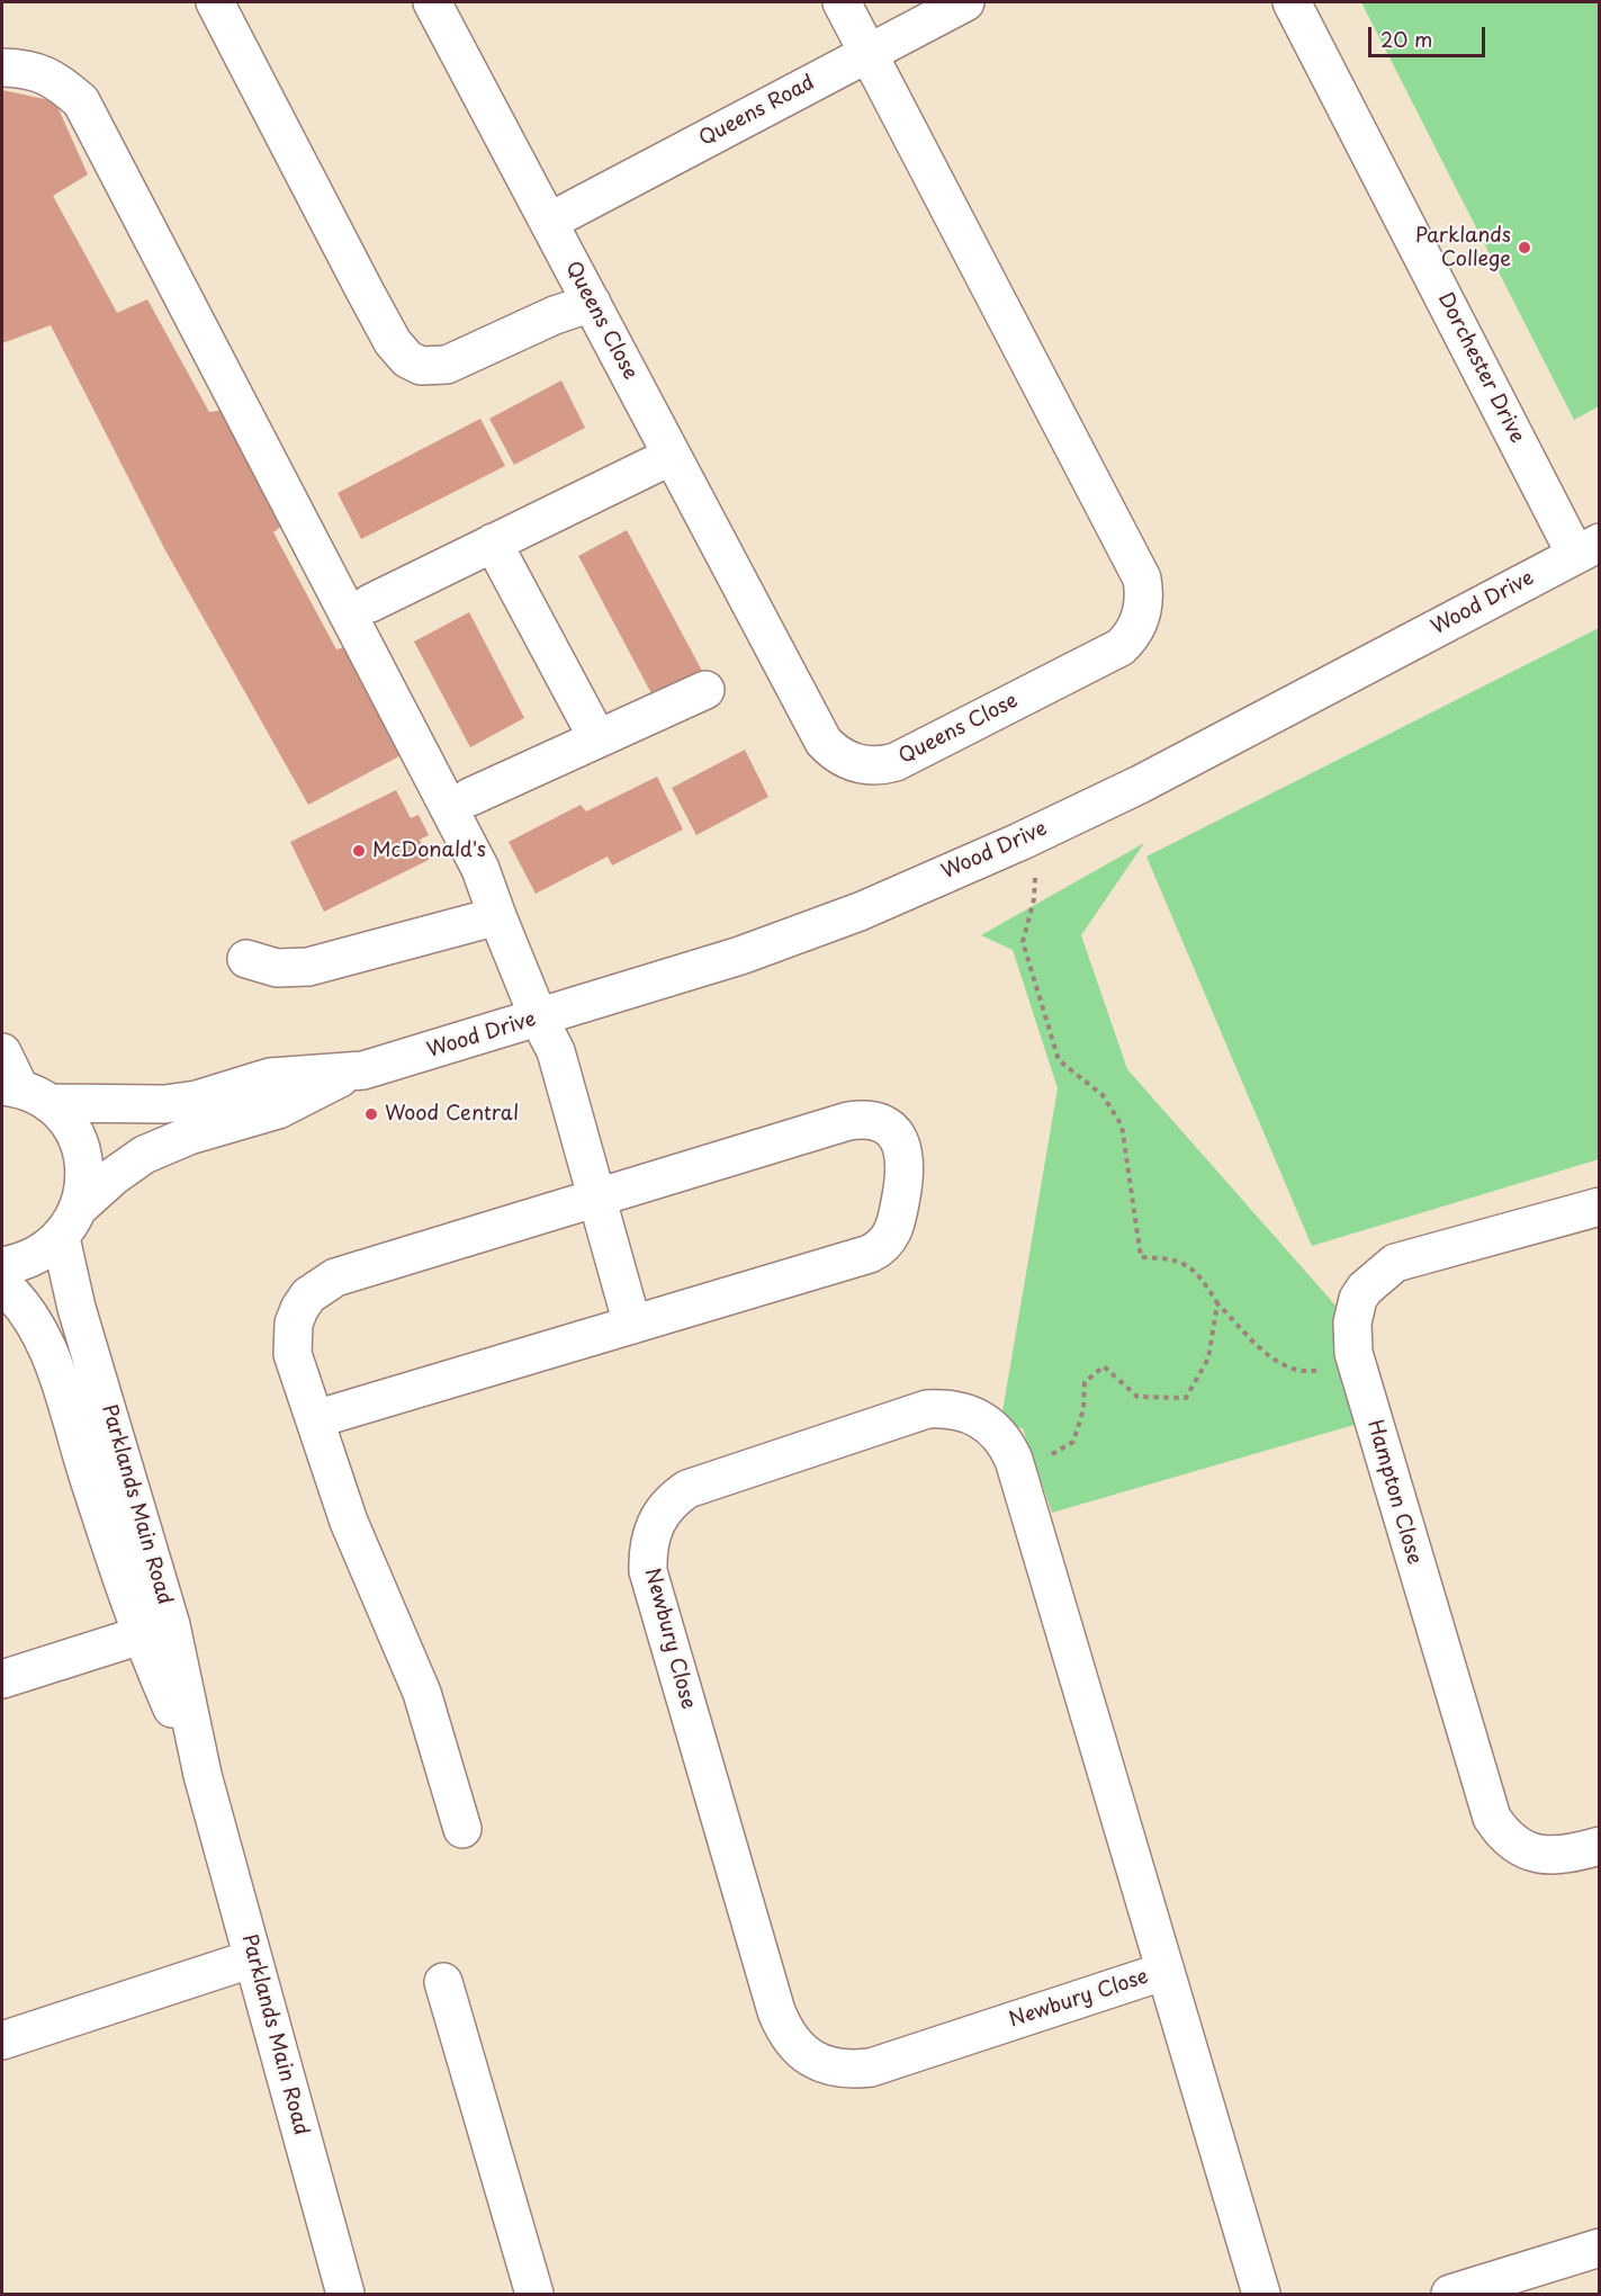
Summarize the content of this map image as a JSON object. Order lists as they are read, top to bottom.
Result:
{
  "streets": {
    "street": [
      "Queens Road",
      "Queens Close",
      "Dorchester Drive",
      "Wood Drive",
      "Hampton Close",
      "Parklands Main Road",
      "Newbury Close"
    ]
  },
  "crossings": [
    ["Queens Road", "Queens Close"],
    ["Dorchester Drive", "Wood Drive"]
  ],
  "places": ["Parklands College", "McDonald's", "Wood Central"],
  "scale_bar": "20 m"
}
